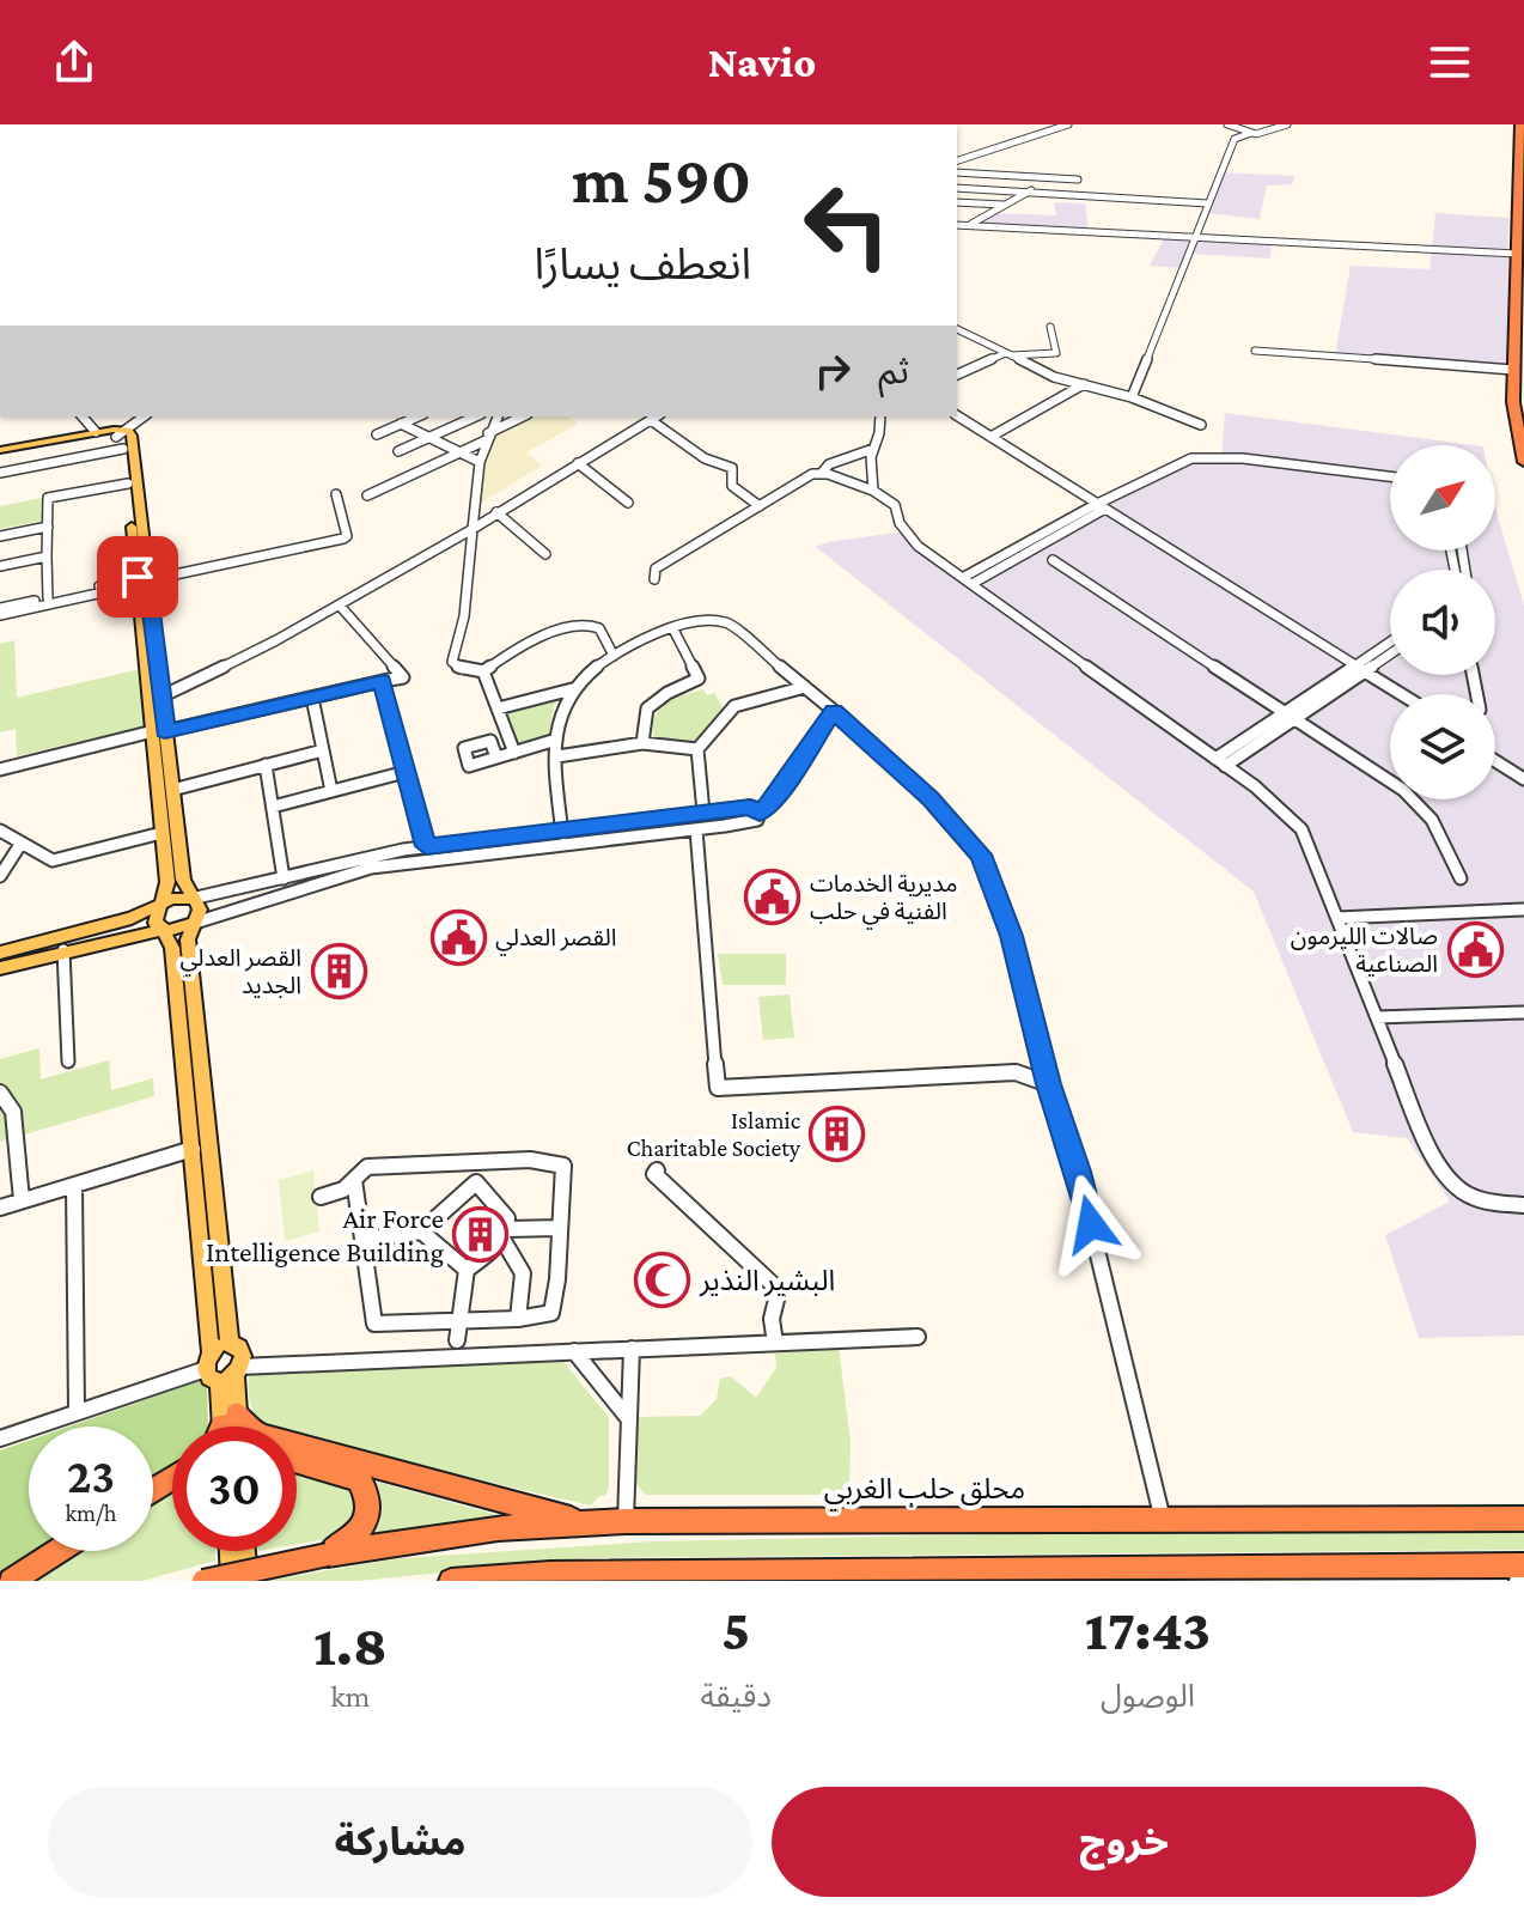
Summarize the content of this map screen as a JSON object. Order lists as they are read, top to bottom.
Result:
{
  "streets": {
    "highway": ["محلق حلب الغربي"]
  },
  "places": {
    "public building": ["مديرية الخدمات الفنية في حلب", "القصر العدلي", "صالات الليرمون الصناعية"],
    "building": ["القصر العدلي الجديد", "Islamic Charitable Society", "Air Force Intelligence Building"],
    "mosque": ["البشير النذير"]
  },
  "north": "top right",
  "page": {
    "header": "Navio",
    "turn": ["590 m", "انعطف يسارًا"],
    "then": "ثم",
    "speed": "23 km/h",
    "limit": "30",
    "eta": [
      "17:43",
      "الوصول",
      "5",
      "دقيقة",
      "1.8",
      "km"
    ],
    "buttons": ["خروج", "مشاركة"]
  }
}
